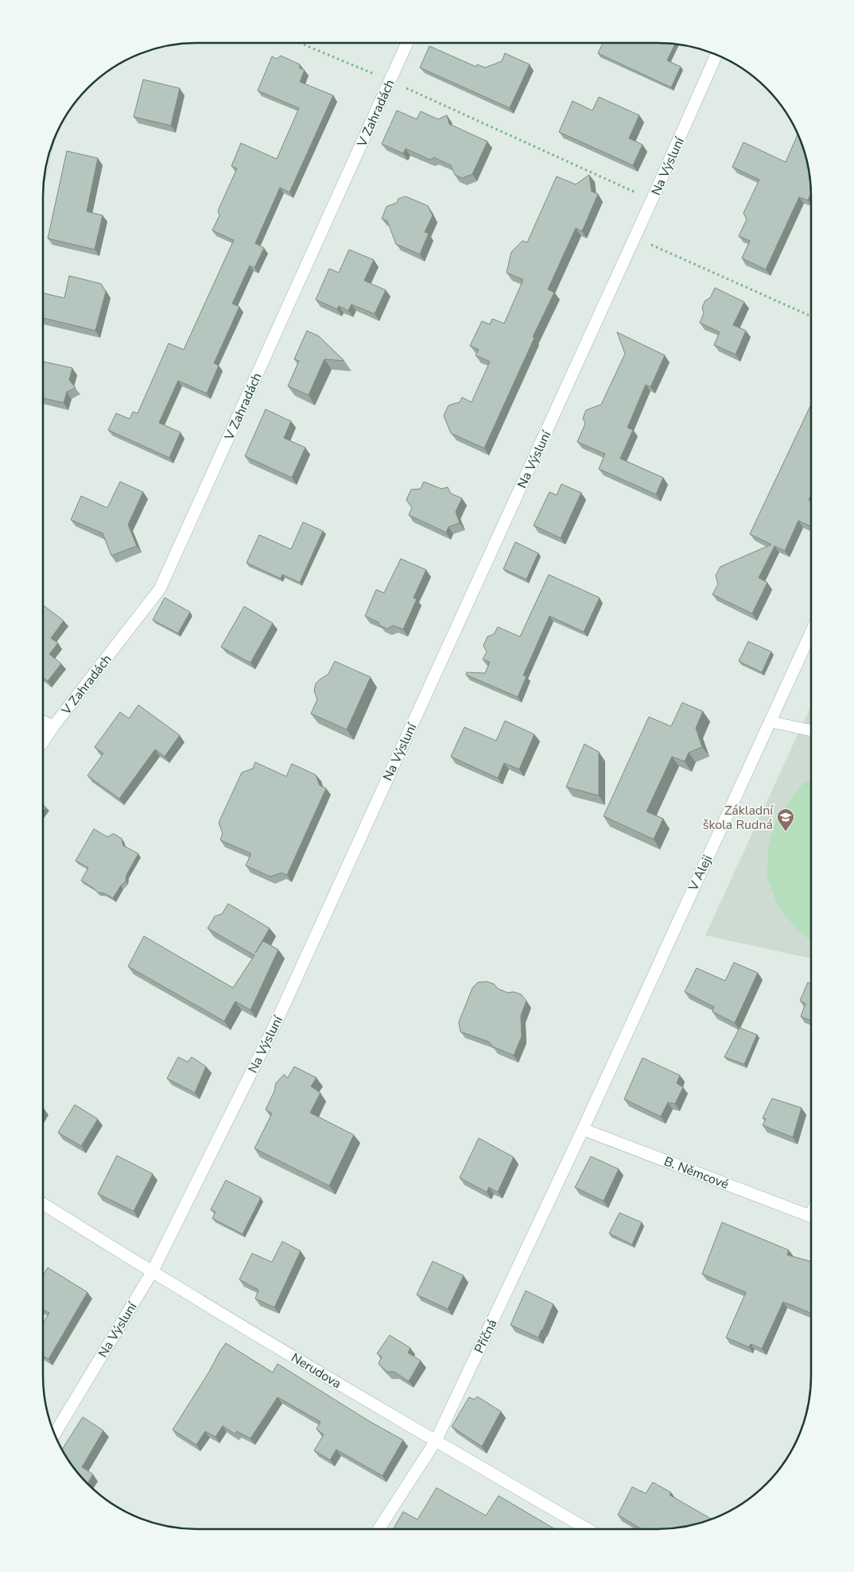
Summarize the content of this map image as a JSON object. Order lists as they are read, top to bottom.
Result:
{
  "streets": {
    "street": [
      "V Zahradách",
      "Na Výsluní",
      "V Aleji",
      "B. Němcové",
      "Příčná",
      "Nerudova"
    ]
  },
  "crossings": [
    ["Na Výsluní", "Nerudova"],
    ["V Aleji", "B. Němcové"],
    ["V Aleji", "Příčná"],
    ["B. Němcové", "Příčná"],
    ["Příčná", "Nerudova"]
  ],
  "places": {
    "school or university": ["Základní škola Rudná"]
  }
}
